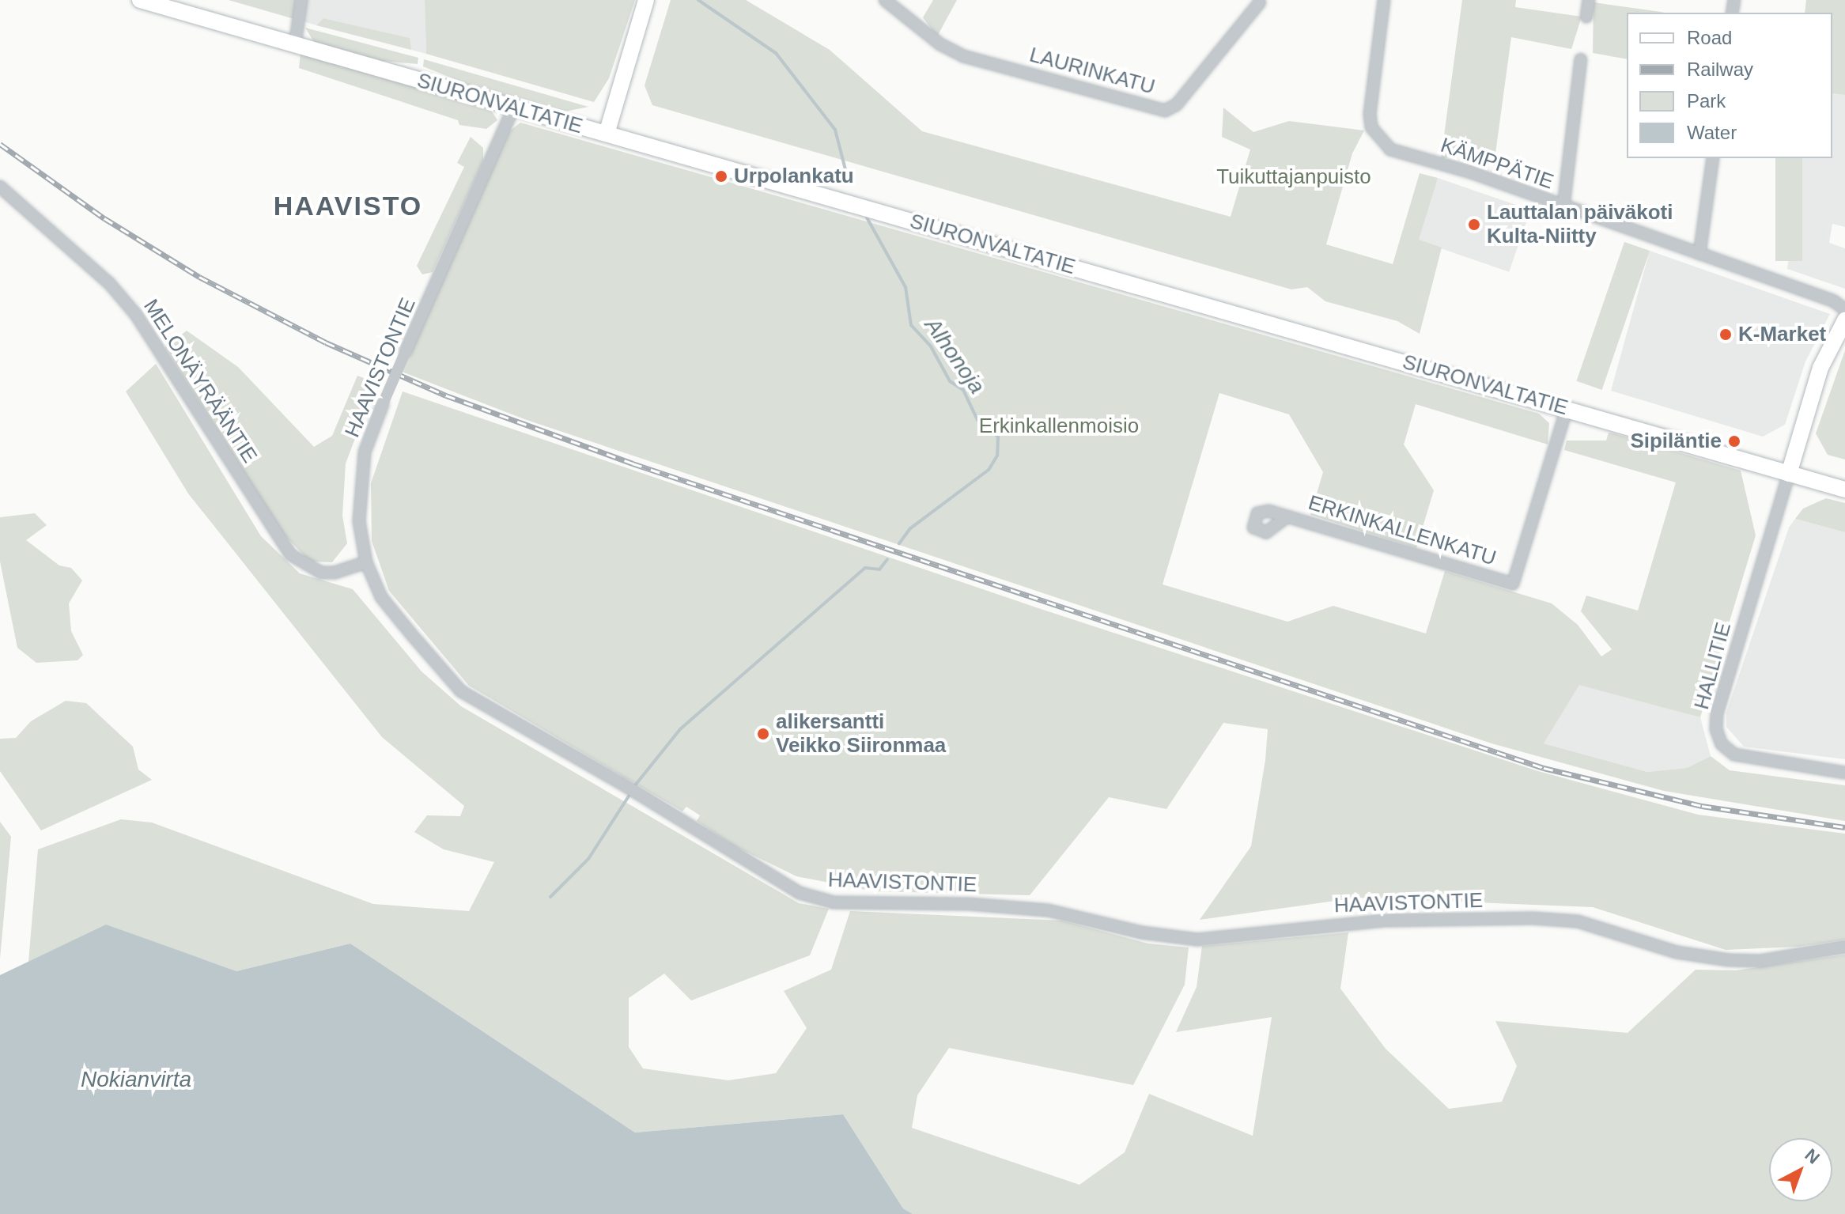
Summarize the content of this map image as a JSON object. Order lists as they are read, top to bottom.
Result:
{
  "streets": {
    "main road": ["SIURONVALTATIE"],
    "street": [
      "LAURINKATU",
      "KÄMPPÄTIE",
      "HAAVISTONTIE",
      "MELONÄYRÄÄNTIE",
      "ERKINKALLENKATU",
      "HALLITIE"
    ]
  },
  "crossings": [
    ["SIURONVALTATIE", "HAAVISTONTIE"],
    ["SIURONVALTATIE", "ERKINKALLENKATU"],
    ["SIURONVALTATIE", "HALLITIE"],
    ["HAAVISTONTIE", "MELONÄYRÄÄNTIE"]
  ],
  "districts": ["HAAVISTO"],
  "water": ["Alhonoja", "Nokianvirta"],
  "parks": ["Tuikuttajanpuisto", "Erkinkallenmoisio"],
  "places": [
    "Urpolankatu",
    "Lauttalan päiväkoti Kulta-Niitty",
    "K-Market",
    "Sipiläntie",
    "alikersantti Veikko Siironmaa"
  ],
  "legend": [
    "Road",
    "Railway",
    "Park",
    "Water"
  ],
  "north": "top right"
}
